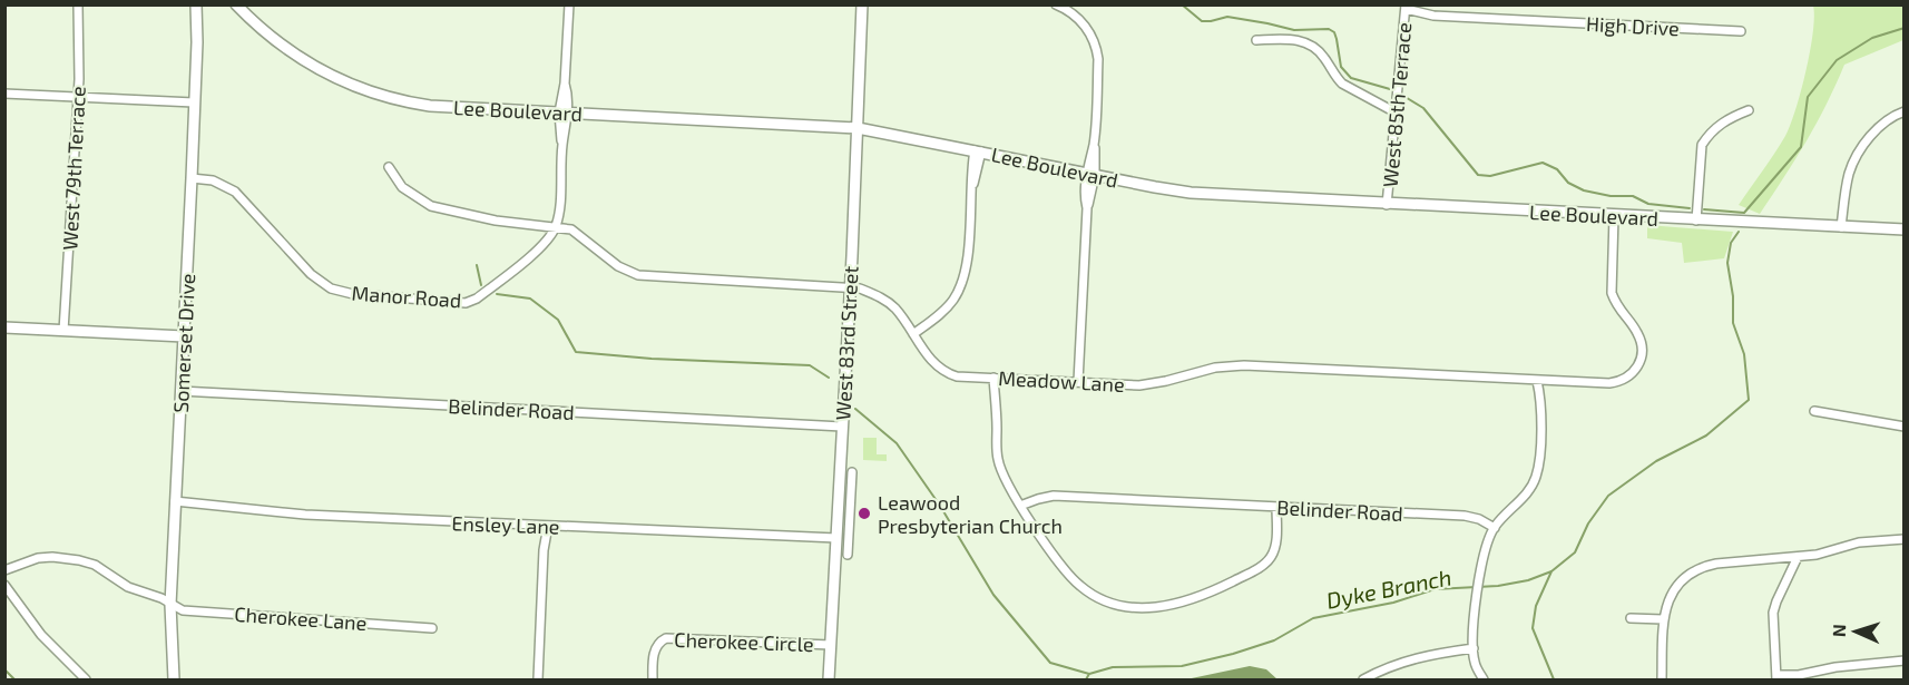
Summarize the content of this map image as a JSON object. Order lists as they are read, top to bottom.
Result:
{
  "streets": {
    "street": [
      "High Drive",
      "West 85th Terrace",
      "Lee Boulevard",
      "West 79th Terrace",
      "Manor Road",
      "Somerset Drive",
      "West 83rd Street",
      "Meadow Lane",
      "Belinder Road",
      "Ensley Lane",
      "Cherokee Lane",
      "Cherokee Circle"
    ]
  },
  "crossings": [
    ["High Drive", "West 85th Terrace"],
    ["West 85th Terrace", "Lee Boulevard"],
    ["Lee Boulevard", "West 83rd Street"],
    ["Lee Boulevard", "Meadow Lane"],
    ["Manor Road", "Somerset Drive"],
    ["Manor Road", "Meadow Lane"],
    ["Somerset Drive", "Belinder Road"],
    ["Somerset Drive", "Ensley Lane"],
    ["Somerset Drive", "Cherokee Lane"],
    ["West 83rd Street", "Meadow Lane"],
    ["West 83rd Street", "Belinder Road"],
    ["West 83rd Street", "Ensley Lane"],
    ["West 83rd Street", "Cherokee Circle"]
  ],
  "water": ["Dyke Branch"],
  "places": ["Leawood Presbyterian Church"],
  "north": "left"
}
